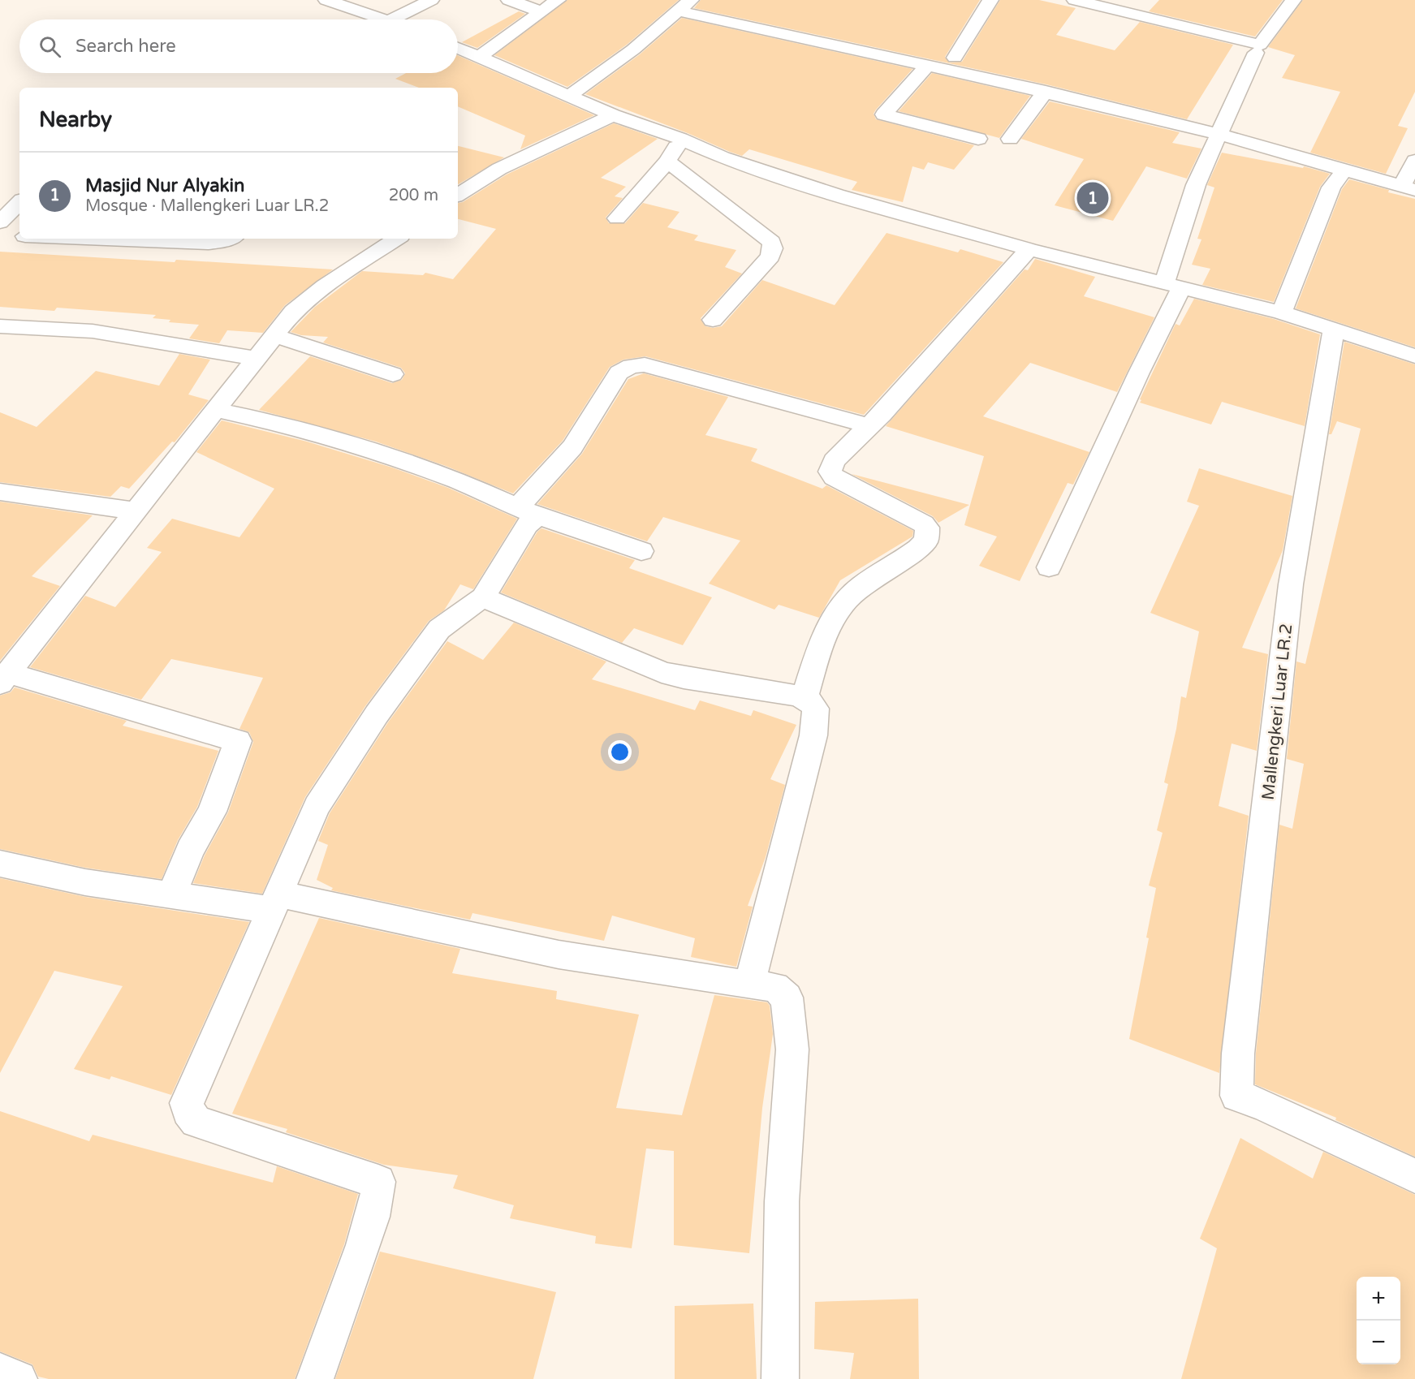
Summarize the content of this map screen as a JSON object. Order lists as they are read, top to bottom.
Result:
{
  "streets": {
    "street": ["Mallengkeri Luar LR.2"]
  },
  "page": {
    "search": "Search here",
    "heading": "Nearby",
    "list": [
      {
        "mark": "1",
        "name": "Masjid Nur Alyakin",
        "note": "Mosque · Mallengkeri Luar LR.2",
        "value": "200 m"
      }
    ],
    "pins": "1",
    "map_buttons": ["+", "−"]
  }
}
